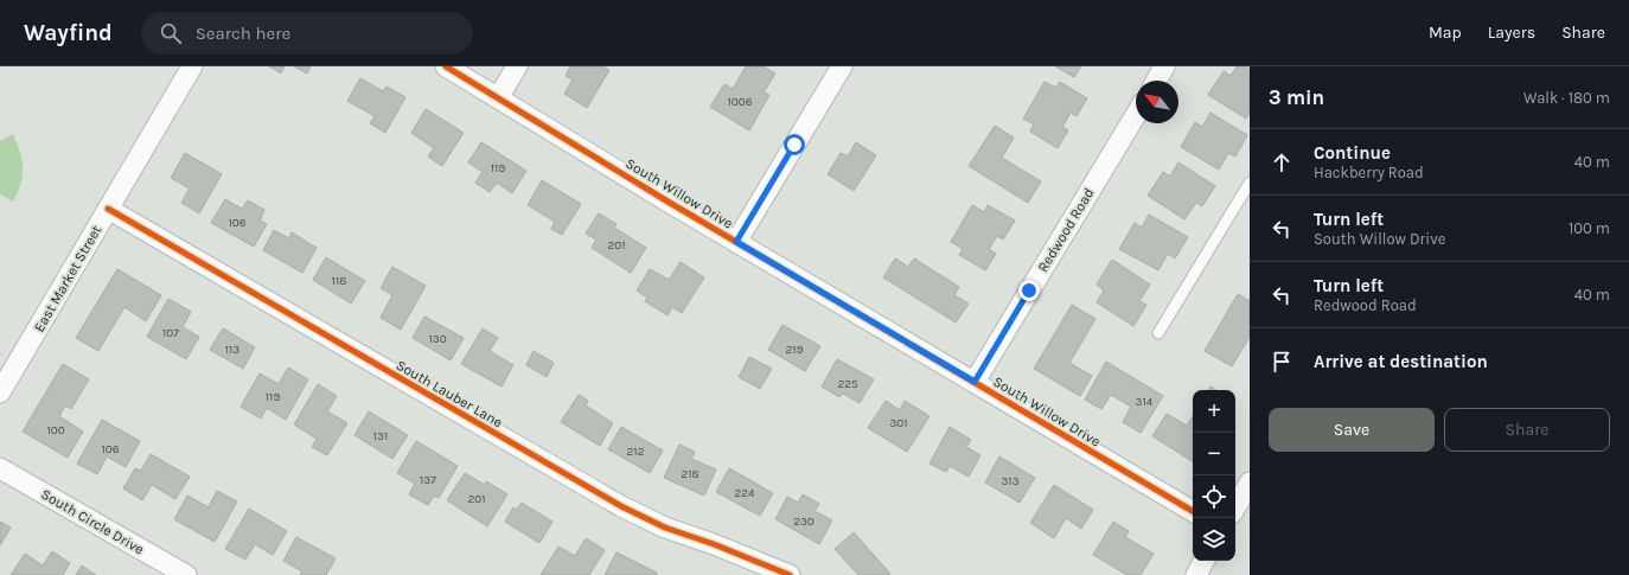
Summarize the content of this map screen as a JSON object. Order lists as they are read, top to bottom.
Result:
{
  "streets": {
    "street": [
      "South Willow Drive",
      "Redwood Road",
      "East Market Street",
      "South Lauber Lane",
      "South Circle Drive"
    ]
  },
  "crossings": [
    ["South Willow Drive", "Redwood Road"],
    ["East Market Street", "South Lauber Lane"]
  ],
  "house_numbers": [
    "1006",
    "119",
    "106",
    "201",
    "118",
    "107",
    "130",
    "113",
    "219",
    "225",
    "119",
    "314",
    "301",
    "100",
    "131",
    "106",
    "212",
    "218",
    "137",
    "313",
    "224",
    "201",
    "230"
  ],
  "north": "top left",
  "page": {
    "header": "Wayfind",
    "search": "Search here",
    "nav": ["Map", "Layers", "Share"],
    "heading": ["3 min", "Walk · 180 m"],
    "list": [
      ["Continue", "Hackberry Road", "40 m"],
      ["Turn left", "South Willow Drive", "100 m"],
      ["Turn left", "Redwood Road", "40 m"],
      "Arrive at destination"
    ],
    "map_buttons": ["+", "−"],
    "buttons": ["Save", "Share"]
  }
}
